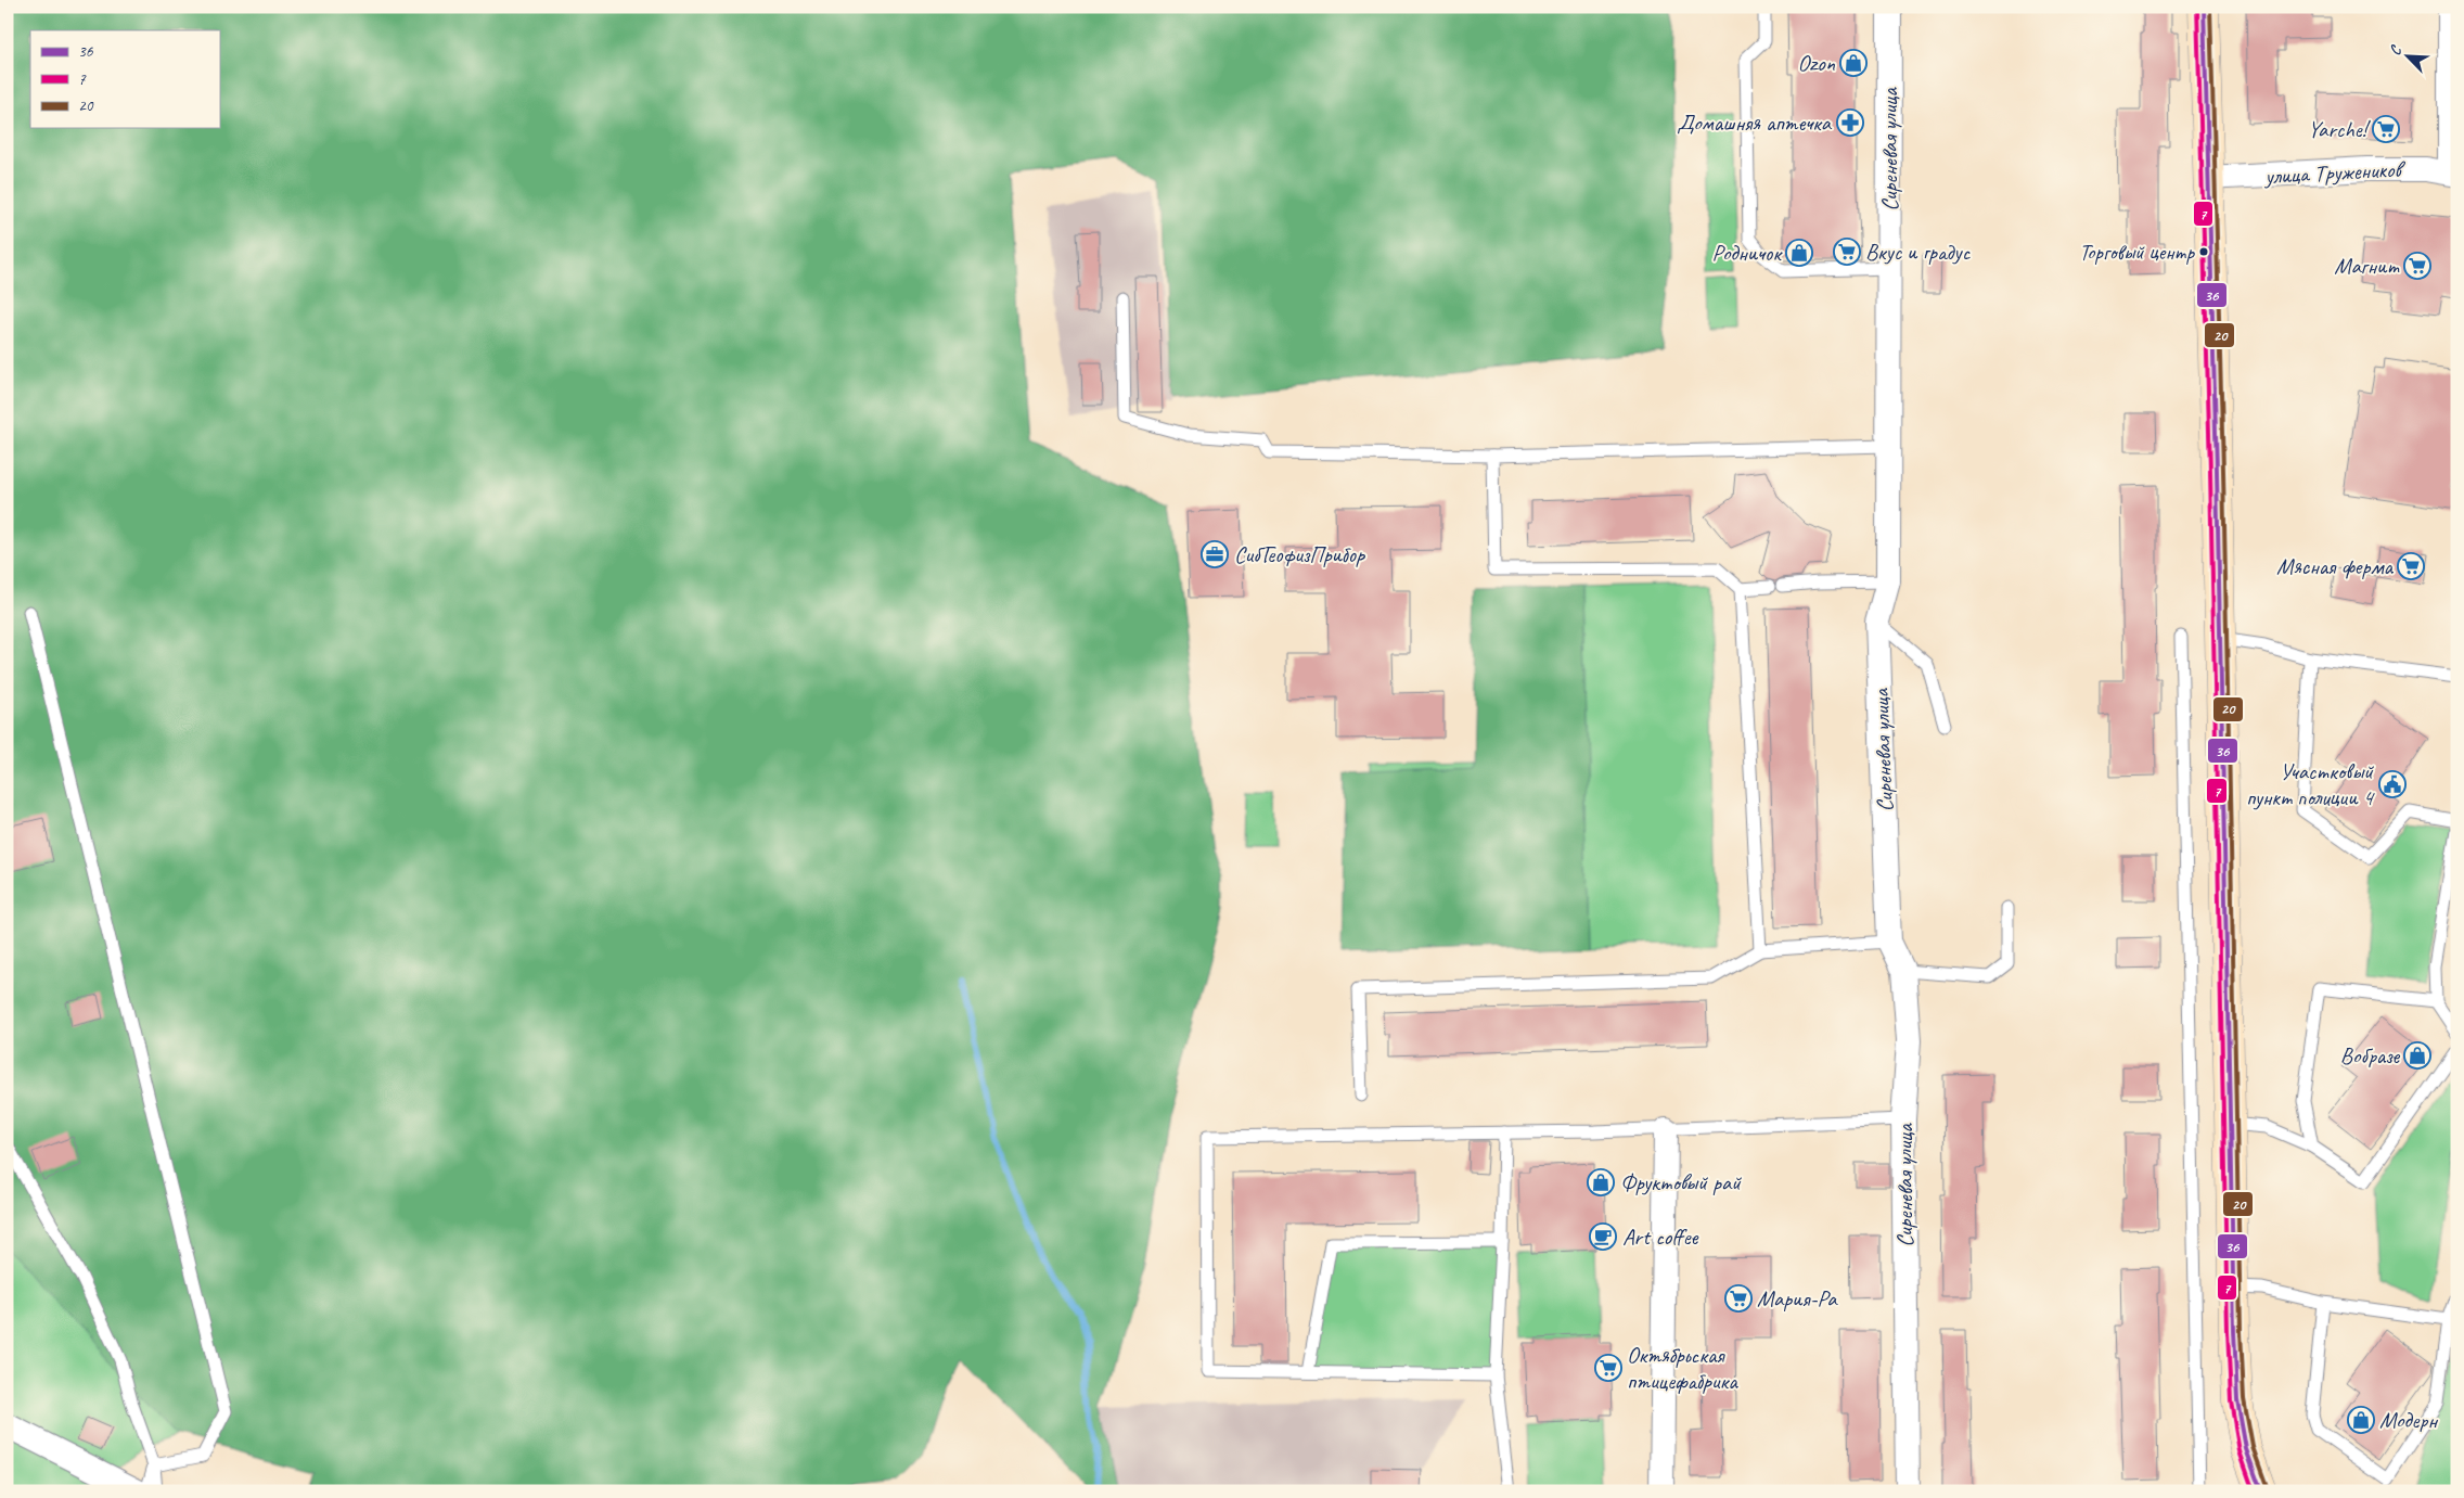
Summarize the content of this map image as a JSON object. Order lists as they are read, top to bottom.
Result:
{
  "streets": {
    "street": ["Сиреневая улица", "улица Тружеников"]
  },
  "places": {
    "shop": [
      "Ozon",
      "Родничок",
      "Вобразе",
      "Фруктовый рай",
      "Модерн"
    ],
    "pharmacy": ["Домашняя аптечка"],
    "supermarket": [
      "Yarche!",
      "Вкус и градус",
      "Магнит",
      "Мясная ферма",
      "Мария-Ра",
      "Октябрьская птицефабрика"
    ],
    "other": ["Торговый центр"],
    "office": ["СибГеофизПрибор"],
    "public building": ["Участковый пункт полиции 4"],
    "cafe": ["Art coffee"]
  },
  "lines": ["transit line 36", "transit line 7", "transit line 20"],
  "legend": ["36", "7", "20"],
  "north": "top left"
}
